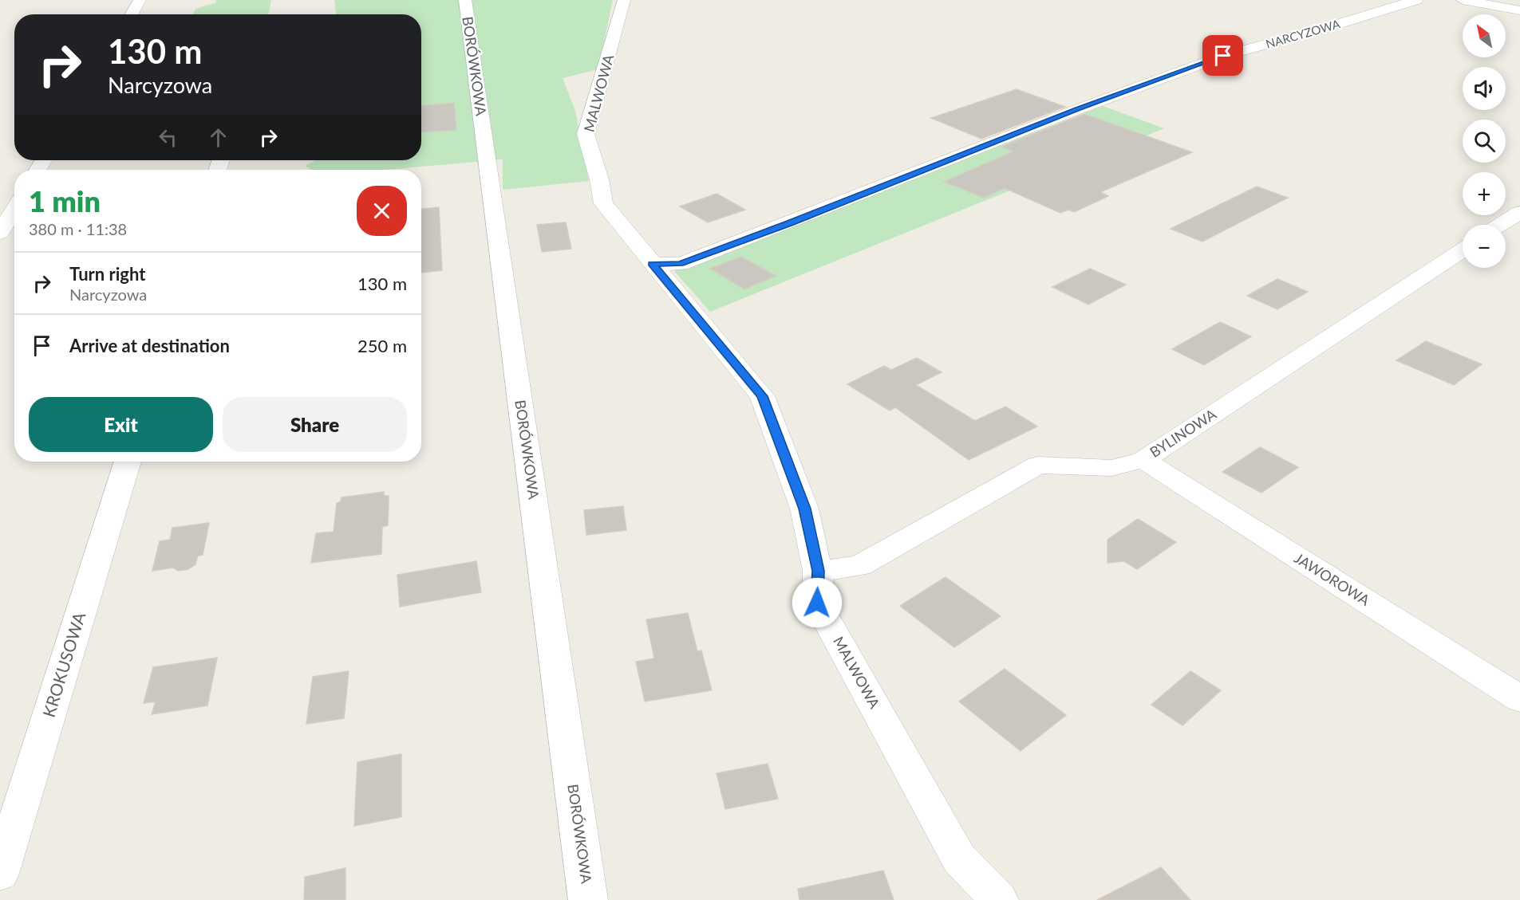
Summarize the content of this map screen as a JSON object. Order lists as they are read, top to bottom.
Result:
{
  "streets": {
    "street": [
      "NARCYZOWA",
      "BORÓWKOWA",
      "MALWOWA",
      "BYLINOWA",
      "JAWOROWA",
      "KROKUSOWA"
    ]
  },
  "crossings": [
    ["NARCYZOWA", "MALWOWA"],
    ["MALWOWA", "BYLINOWA"],
    ["BYLINOWA", "JAWOROWA"]
  ],
  "north": "top left",
  "page": {
    "map_buttons": ["+", "−"],
    "turn": ["130 m", "Narcyzowa"],
    "heading": ["1 min", "380 m · 11:38"],
    "list": [
      {
        "name": "Turn right",
        "note": "Narcyzowa",
        "value": "130 m"
      },
      {
        "name": "Arrive at destination",
        "value": "250 m"
      }
    ],
    "buttons": ["Exit", "Share"]
  }
}
